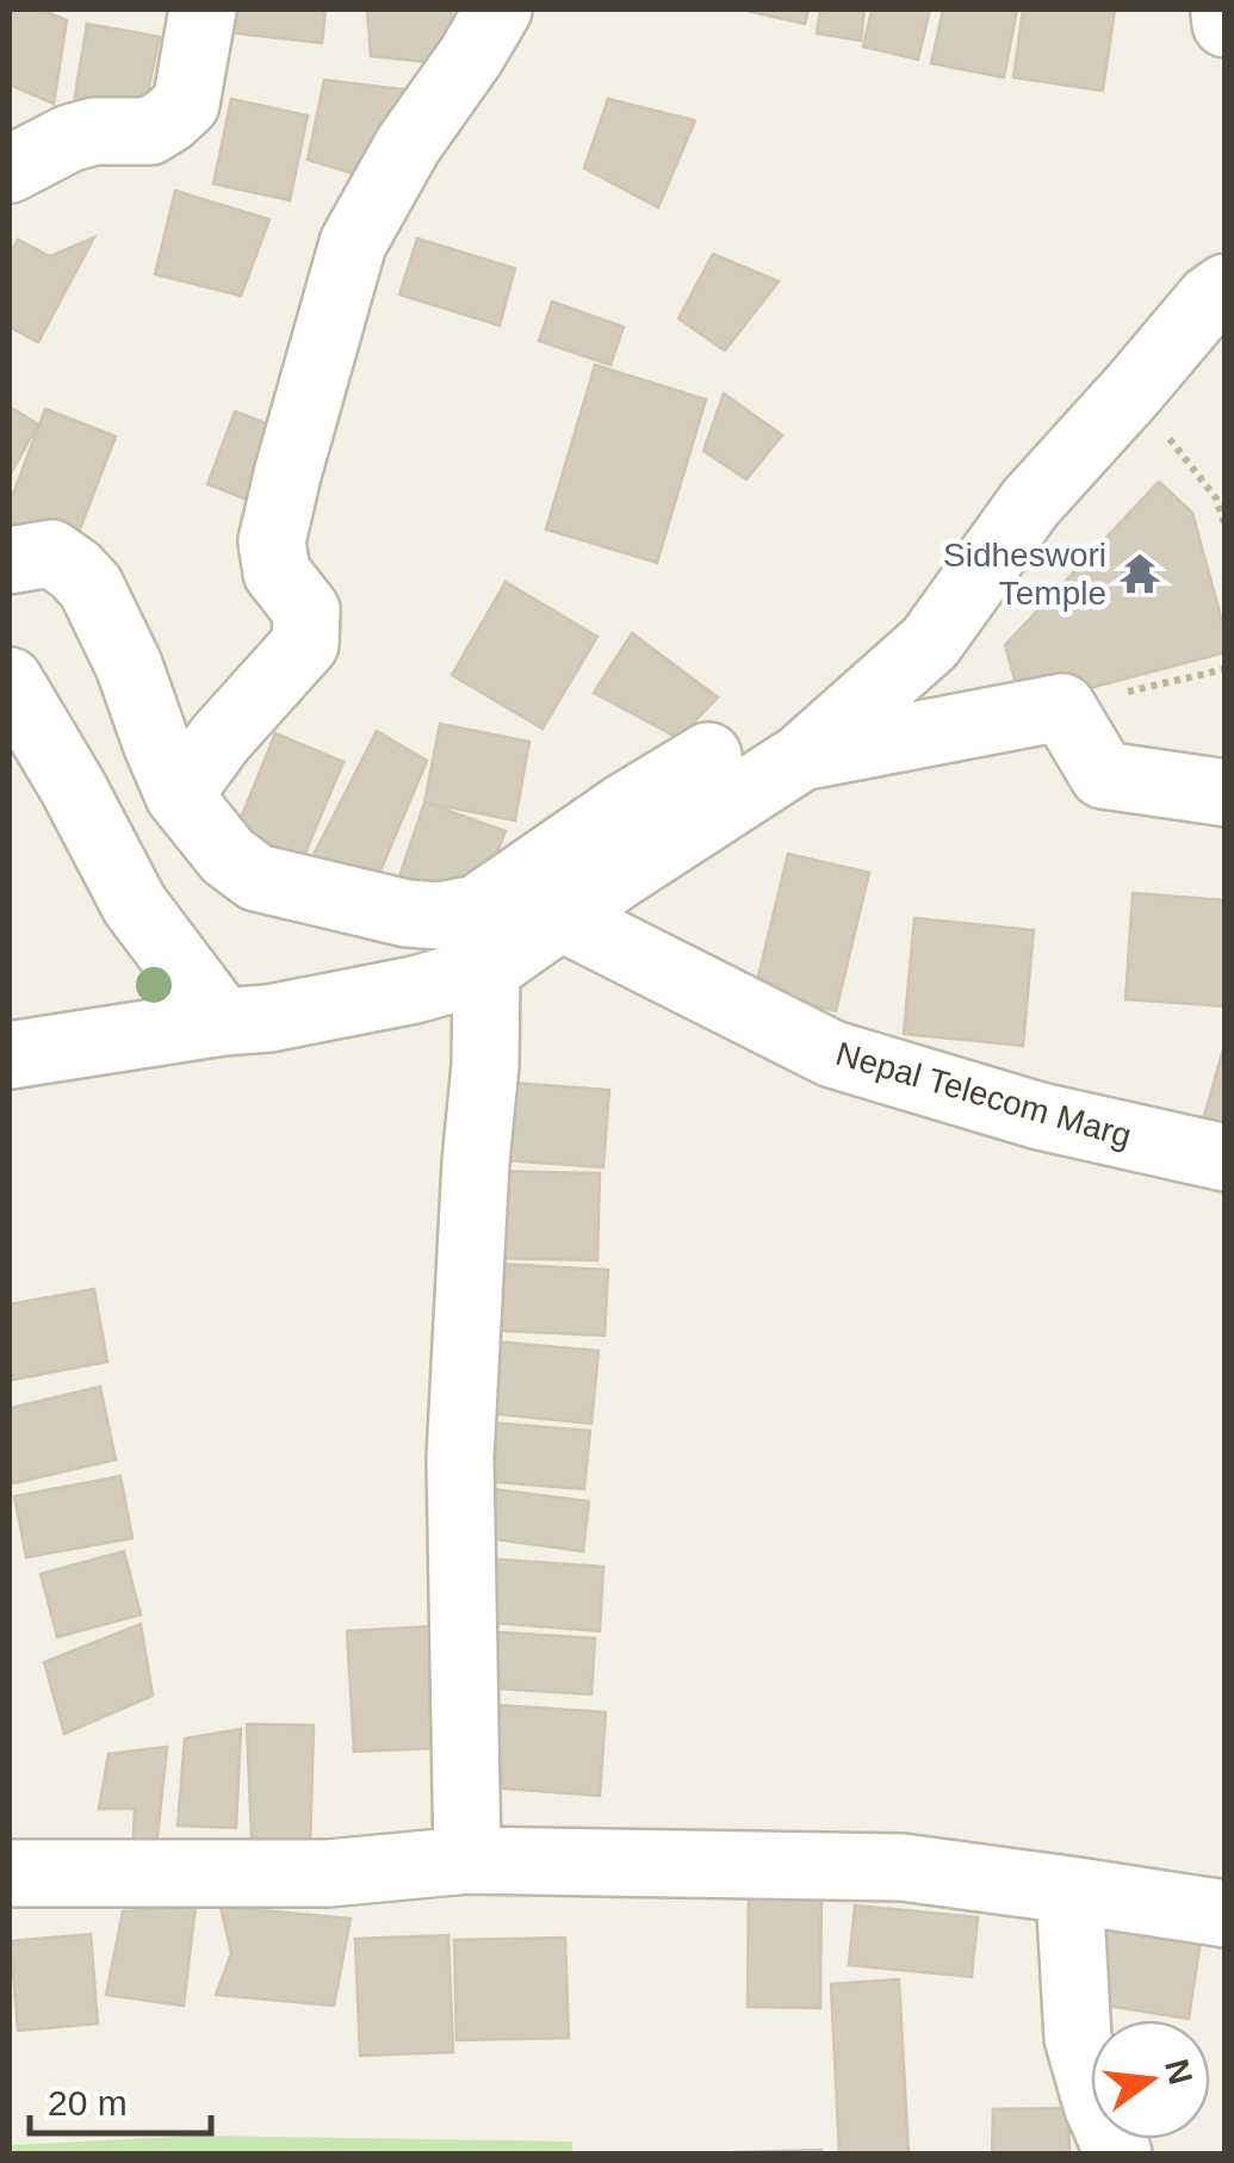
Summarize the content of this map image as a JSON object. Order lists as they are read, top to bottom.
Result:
{
  "streets": {
    "street": ["Nepal Telecom Marg"]
  },
  "places": {
    "temple": ["Sidheswori Temple"]
  },
  "scale_bar": "20 m",
  "north": "right"
}
